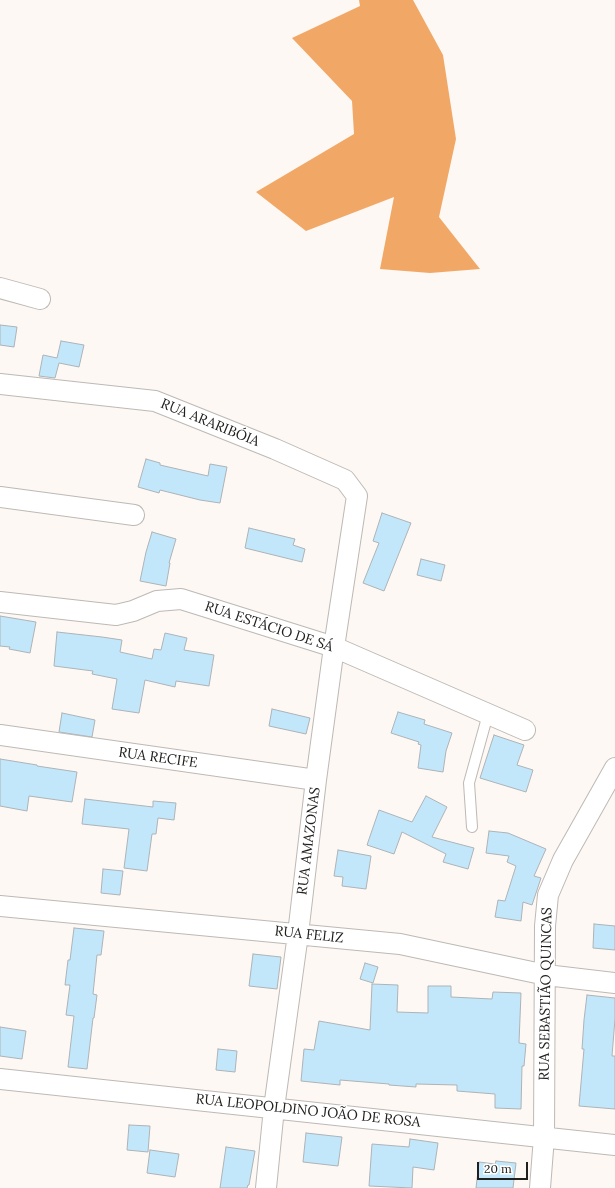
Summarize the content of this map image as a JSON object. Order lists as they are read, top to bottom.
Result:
{
  "streets": {
    "street": [
      "RUA ARARIBÓIA",
      "RUA ESTÁCIO DE SÁ",
      "RUA RECIFE",
      "RUA AMAZONAS",
      "RUA FELIZ",
      "RUA SEBASTIÃO QUINCAS",
      "RUA LEOPOLDINO JOÃO DE ROSA"
    ]
  },
  "crossings": [
    ["RUA ARARIBÓIA", "RUA AMAZONAS"],
    ["RUA ESTÁCIO DE SÁ", "RUA AMAZONAS"],
    ["RUA RECIFE", "RUA AMAZONAS"],
    ["RUA AMAZONAS", "RUA FELIZ"],
    ["RUA AMAZONAS", "RUA LEOPOLDINO JOÃO DE ROSA"],
    ["RUA FELIZ", "RUA SEBASTIÃO QUINCAS"],
    ["RUA SEBASTIÃO QUINCAS", "RUA LEOPOLDINO JOÃO DE ROSA"]
  ],
  "scale_bar": "20 m"
}
